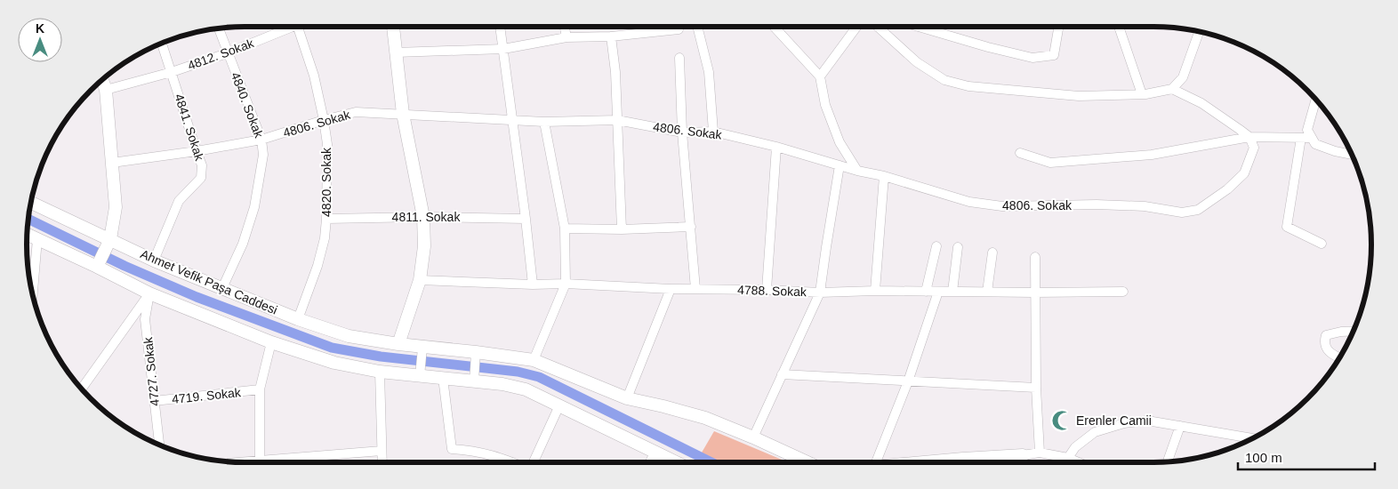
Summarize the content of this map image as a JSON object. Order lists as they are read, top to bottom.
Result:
{
  "streets": {
    "street": [
      "4812. Sokak",
      "4840. Sokak",
      "4806. Sokak",
      "4841. Sokak",
      "4820. Sokak",
      "4811. Sokak",
      "Ahmet Vefik Paşa Caddesi",
      "4788. Sokak",
      "4727. Sokak",
      "4719. Sokak"
    ]
  },
  "crossings": [
    ["4812. Sokak", "4840. Sokak"],
    ["4812. Sokak", "4841. Sokak"],
    ["4840. Sokak", "4806. Sokak"],
    ["4840. Sokak", "Ahmet Vefik Paşa Caddesi"],
    ["4806. Sokak", "4841. Sokak"],
    ["4806. Sokak", "4820. Sokak"],
    ["4841. Sokak", "Ahmet Vefik Paşa Caddesi"],
    ["4820. Sokak", "4811. Sokak"],
    ["4820. Sokak", "Ahmet Vefik Paşa Caddesi"],
    ["4727. Sokak", "4719. Sokak"]
  ],
  "places": {
    "mosque": ["Erenler Camii"]
  },
  "scale_bar": "100 m",
  "north": "top"
}
